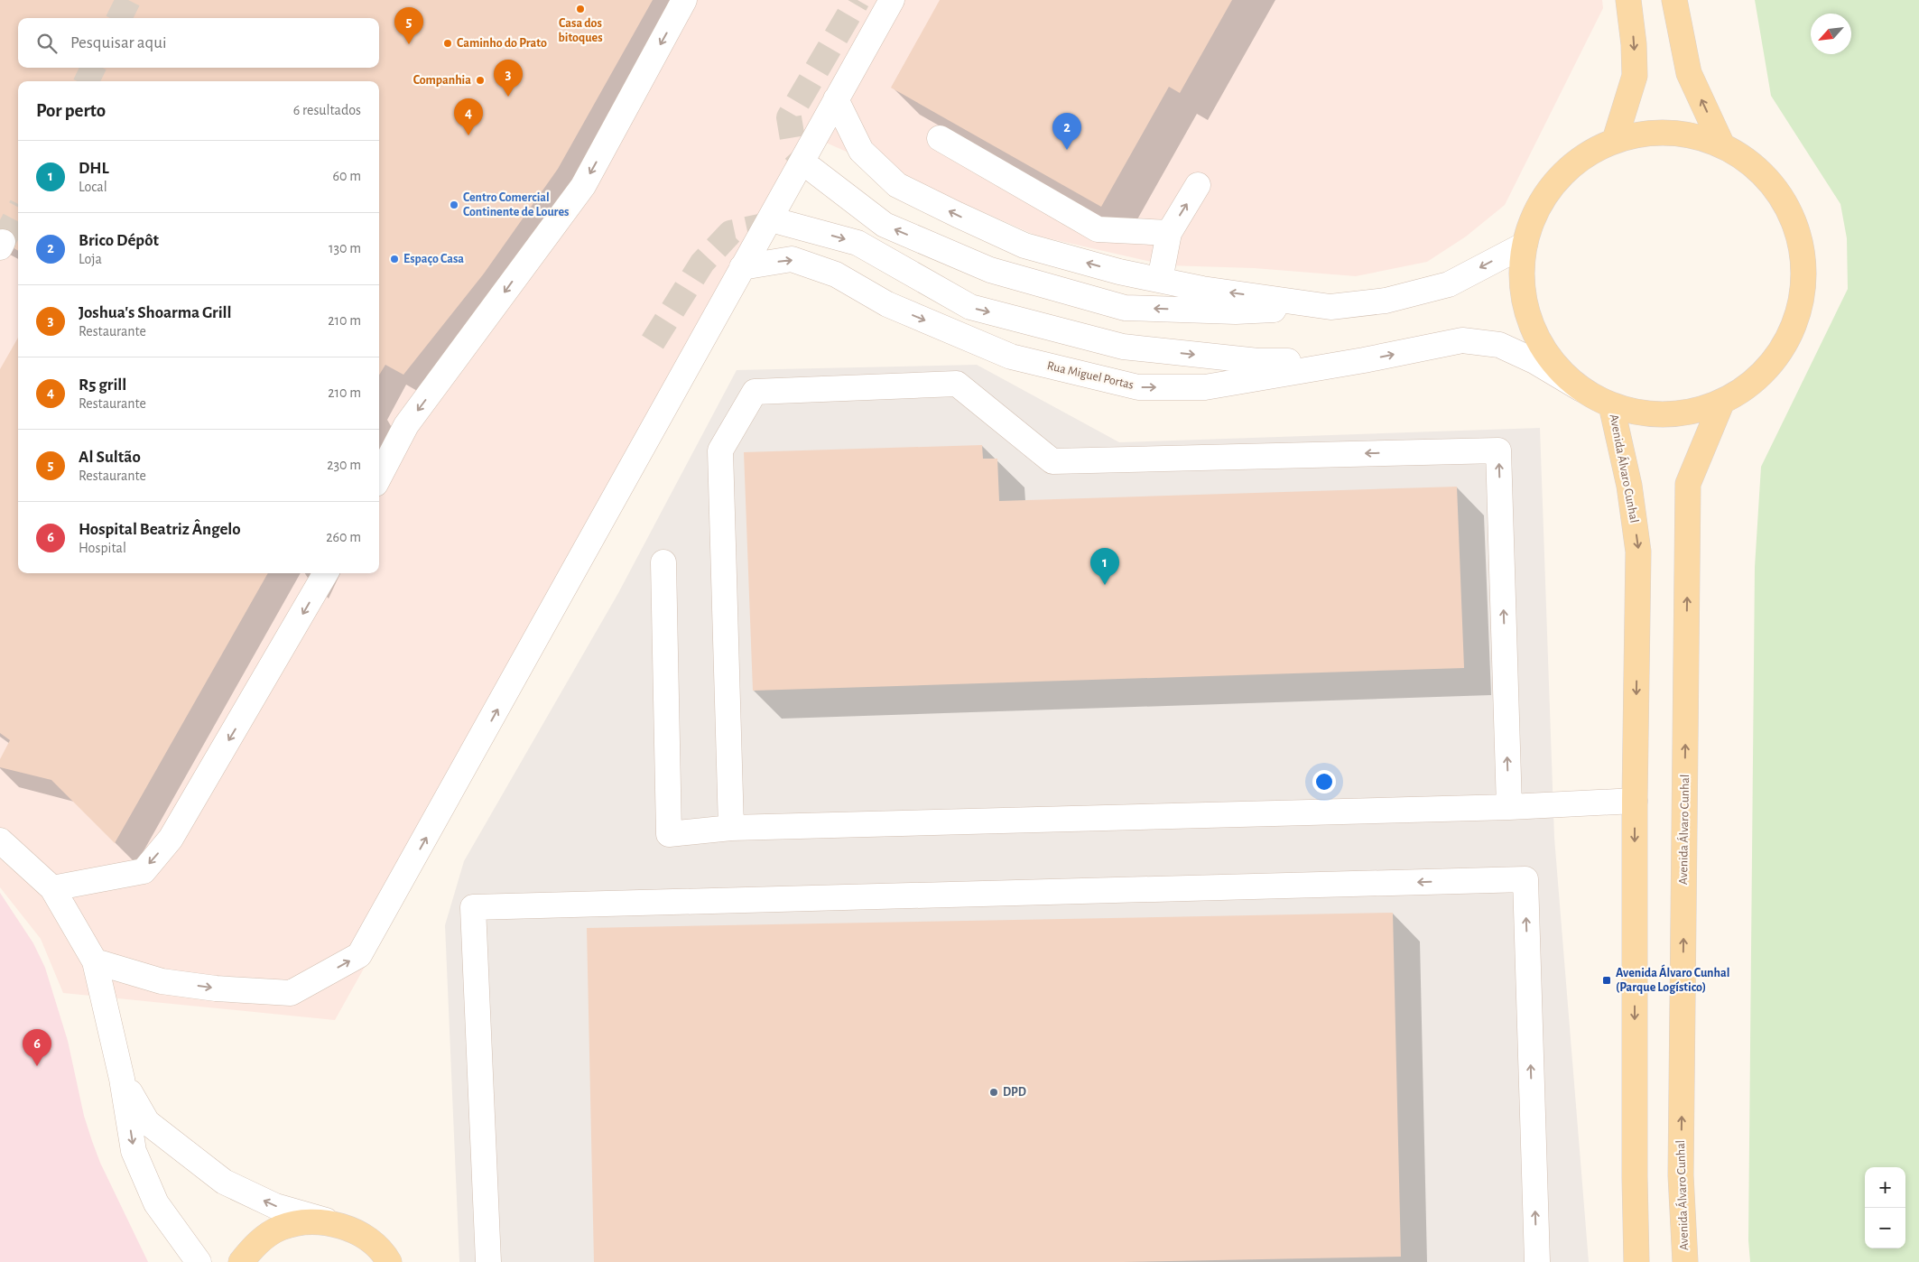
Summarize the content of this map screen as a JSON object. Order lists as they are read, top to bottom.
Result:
{
  "streets": {
    "main road": ["Avenida Álvaro Cunhal"],
    "lane": ["Rua Miguel Portas"]
  },
  "places": {
    "other": [
      "Casa dos bitoques",
      "Caminho do Prato",
      "Companhia",
      "Centro Comercial Continente de Loures",
      "Espaço Casa",
      "DPD"
    ],
    "transit": ["Avenida Álvaro Cunhal (Parque Logístico)"]
  },
  "north": "bottom left",
  "page": {
    "pins": [
      "5",
      "3",
      "4",
      "2",
      "1",
      "6"
    ],
    "search": "Pesquisar aqui",
    "heading": ["Por perto", "6 resultados"],
    "list": [
      {
        "mark": "1",
        "name": "DHL",
        "note": "Local",
        "value": "60 m"
      },
      {
        "mark": "2",
        "name": "Brico Dépôt",
        "note": "Loja",
        "value": "130 m"
      },
      {
        "mark": "3",
        "name": "Joshua's Shoarma Grill",
        "note": "Restaurante",
        "value": "210 m"
      },
      {
        "mark": "4",
        "name": "R5 grill",
        "note": "Restaurante",
        "value": "210 m"
      },
      {
        "mark": "5",
        "name": "Al Sultão",
        "note": "Restaurante",
        "value": "230 m"
      },
      {
        "mark": "6",
        "name": "Hospital Beatriz Ângelo",
        "note": "Hospital",
        "value": "260 m"
      }
    ],
    "map_buttons": ["+", "−"]
  }
}
